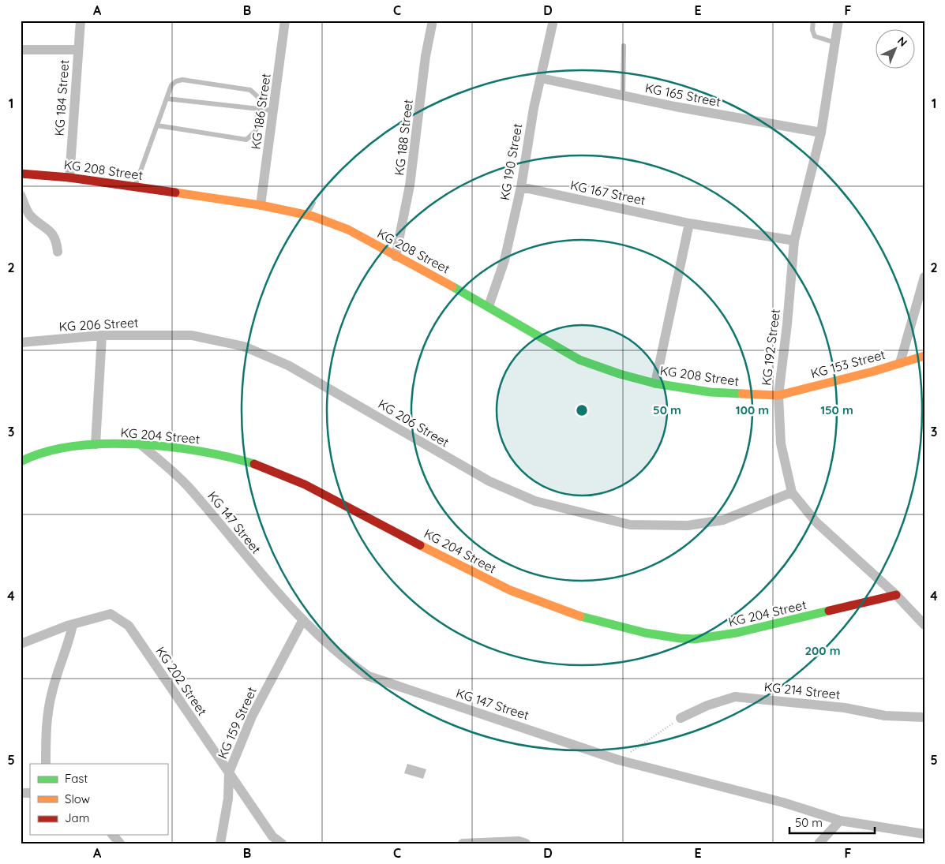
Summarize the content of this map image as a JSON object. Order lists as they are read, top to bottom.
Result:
{
  "streets": {
    "street": [
      "KG 165 Street",
      "KG 184 Street",
      "KG 186 Street",
      "KG 188 Street",
      "KG 190 Street",
      "KG 208 Street",
      "KG 167 Street",
      "KG 206 Street",
      "KG 192 Street",
      "KG 153 Street",
      "KG 204 Street",
      "KG 147 Street",
      "KG 202 Street",
      "KG 214 Street",
      "KG 159 Street"
    ]
  },
  "crossings": [
    ["KG 165 Street", "KG 190 Street"],
    ["KG 165 Street", "KG 192 Street"],
    ["KG 184 Street", "KG 208 Street"],
    ["KG 186 Street", "KG 208 Street"],
    ["KG 188 Street", "KG 208 Street"],
    ["KG 190 Street", "KG 208 Street"],
    ["KG 190 Street", "KG 167 Street"],
    ["KG 208 Street", "KG 192 Street"],
    ["KG 208 Street", "KG 153 Street"],
    ["KG 167 Street", "KG 192 Street"],
    ["KG 206 Street", "KG 192 Street"],
    ["KG 192 Street", "KG 153 Street"],
    ["KG 192 Street", "KG 204 Street"],
    ["KG 204 Street", "KG 147 Street"],
    ["KG 147 Street", "KG 159 Street"],
    ["KG 202 Street", "KG 159 Street"]
  ],
  "legend": ["Fast", "Slow", "Jam"],
  "scale_bar": "50 m",
  "north": "top right",
  "grid": {
    "columns": [
      "A",
      "B",
      "C",
      "D",
      "E",
      "F"
    ],
    "rows": [
      "1",
      "2",
      "3",
      "4",
      "5"
    ]
  },
  "rings": [
    "50 m",
    "100 m",
    "150 m",
    "200 m"
  ]
}
